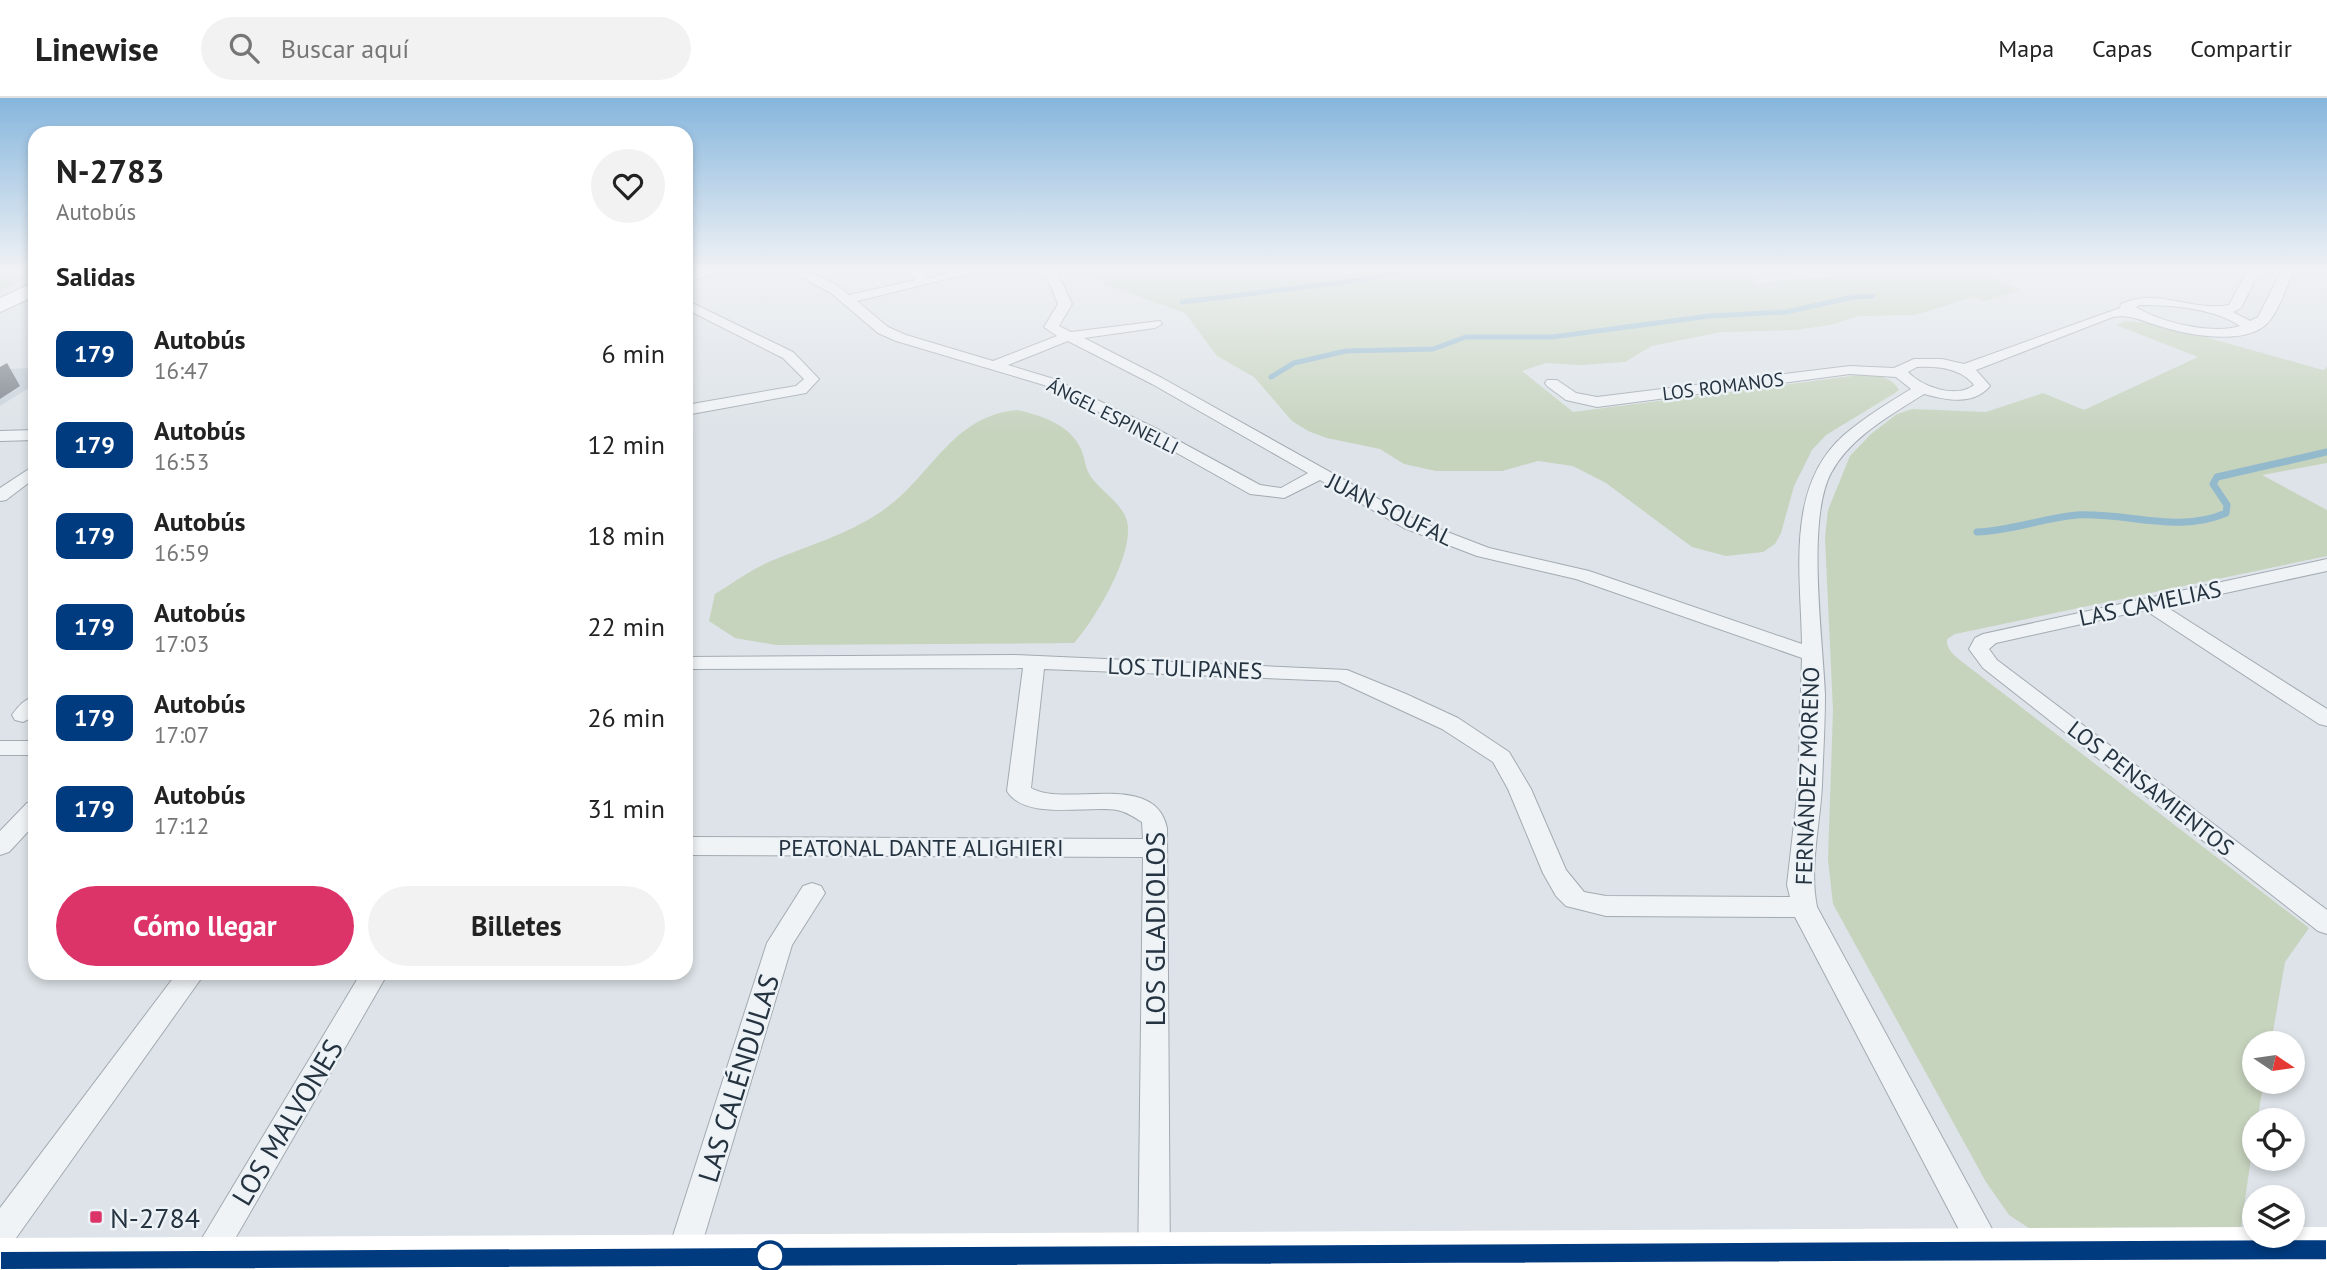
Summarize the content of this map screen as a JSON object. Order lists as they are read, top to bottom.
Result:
{
  "streets": {
    "street": [
      "LOS ROMANOS",
      "ÁNGEL ESPINELLI",
      "JUAN SOUFAL",
      "LAS CAMELIAS",
      "LOS TULIPANES",
      "FERNÁNDEZ MORENO",
      "LOS PENSAMIENTOS",
      "PEATONAL DANTE ALIGHIERI",
      "LOS GLADIOLOS",
      "LAS CALÉNDULAS",
      "LOS MALVONES"
    ]
  },
  "crossings": [
    ["ÁNGEL ESPINELLI", "JUAN SOUFAL"],
    ["JUAN SOUFAL", "FERNÁNDEZ MORENO"],
    ["LAS CAMELIAS", "LOS PENSAMIENTOS"],
    ["LOS TULIPANES", "FERNÁNDEZ MORENO"],
    ["LOS TULIPANES", "LOS GLADIOLOS"],
    ["PEATONAL DANTE ALIGHIERI", "LOS GLADIOLOS"]
  ],
  "places": {
    "transit": ["N-2784"]
  },
  "lines": ["bus line 179"],
  "north": "right",
  "page": {
    "header": "Linewise",
    "search": "Buscar aquí",
    "nav": ["Mapa", "Capas", "Compartir"],
    "heading": [
      ["N-2783", "Autobús"],
      "Salidas"
    ],
    "list": [
      {
        "mark": "179",
        "name": "Autobús",
        "note": "16:47",
        "value": "6 min"
      },
      {
        "mark": "179",
        "name": "Autobús",
        "note": "16:53",
        "value": "12 min"
      },
      {
        "mark": "179",
        "name": "Autobús",
        "note": "16:59",
        "value": "18 min"
      },
      {
        "mark": "179",
        "name": "Autobús",
        "note": "17:03",
        "value": "22 min"
      },
      {
        "mark": "179",
        "name": "Autobús",
        "note": "17:07",
        "value": "26 min"
      },
      {
        "mark": "179",
        "name": "Autobús",
        "note": "17:12",
        "value": "31 min"
      }
    ],
    "buttons": ["Cómo llegar", "Billetes"]
  }
}
